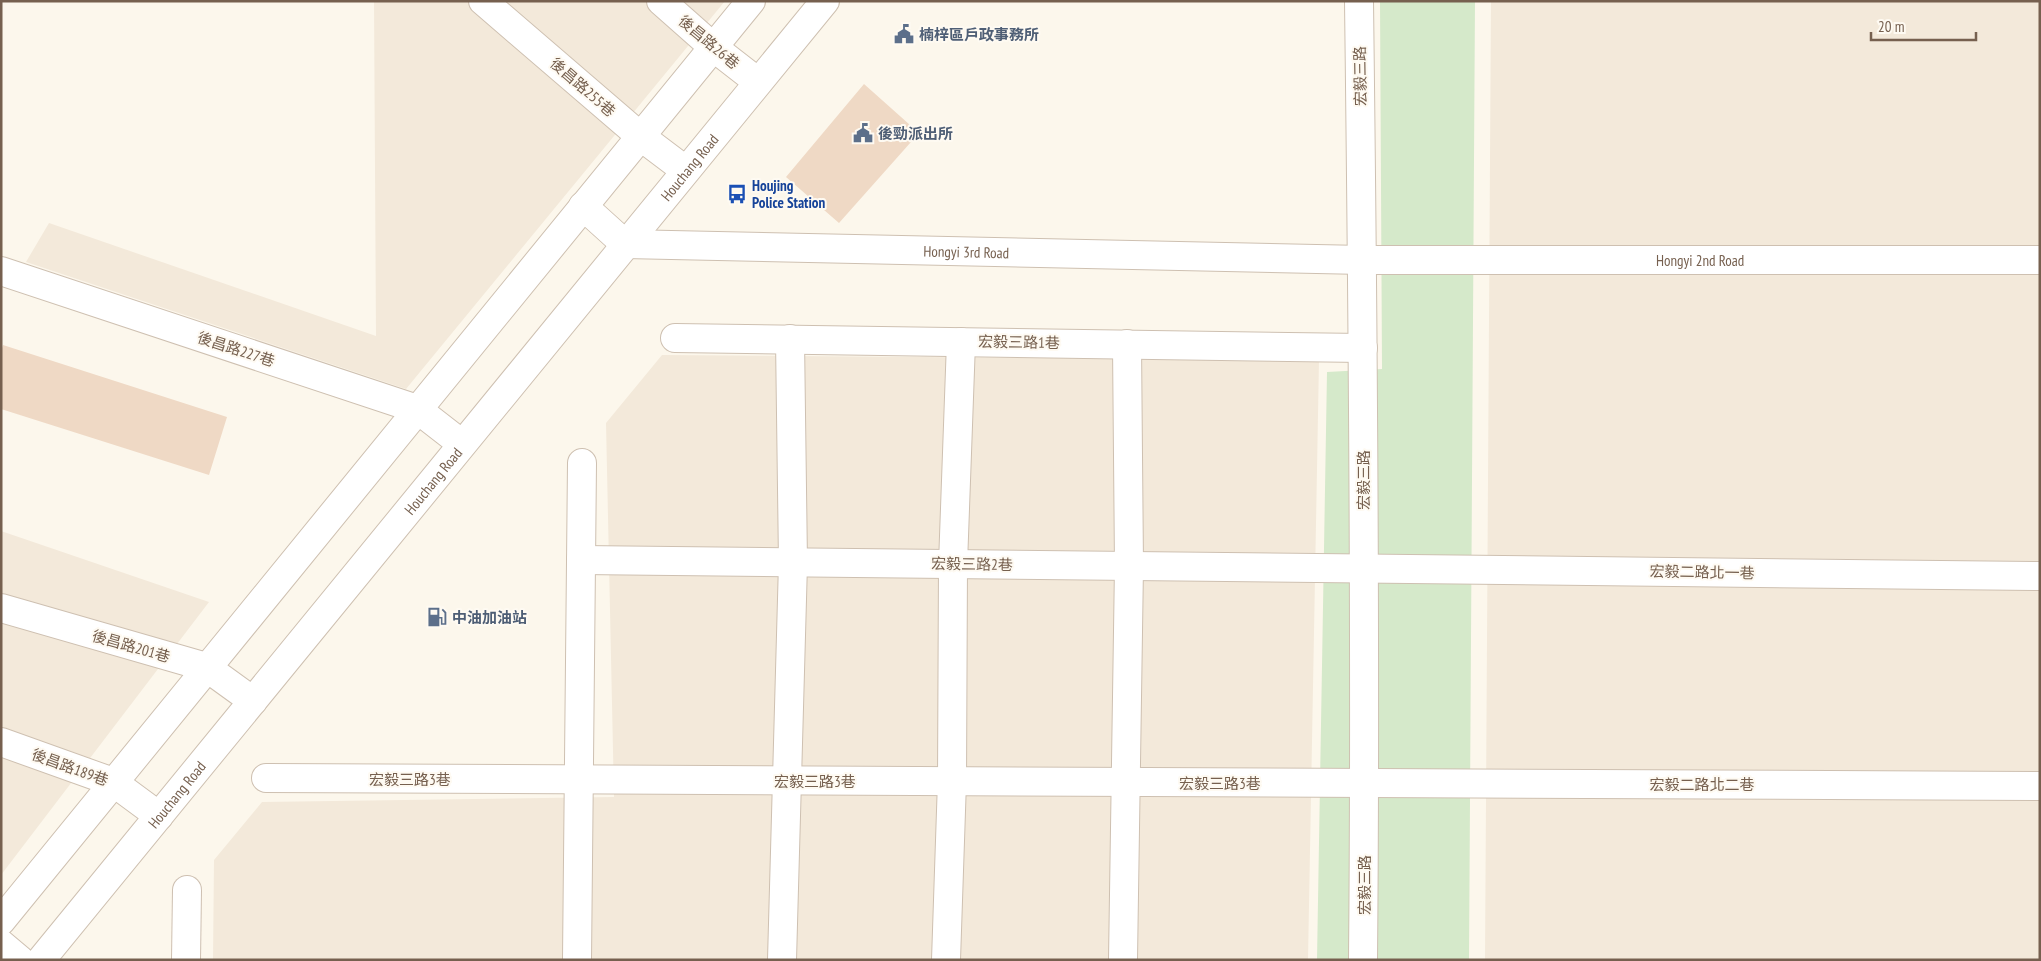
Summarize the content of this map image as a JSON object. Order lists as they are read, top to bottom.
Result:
{
  "streets": {
    "street": [
      "後昌路26巷",
      "宏毅三路",
      "後昌路255巷",
      "Houchang Road",
      "Hongyi 3rd Road",
      "Hongyi 2nd Road",
      "宏毅三路1巷",
      "後昌路227巷",
      "宏毅三路2巷",
      "宏毅二路北一巷",
      "後昌路201巷",
      "後昌路189巷",
      "宏毅三路3巷",
      "宏毅二路北二巷"
    ]
  },
  "crossings": [
    ["後昌路26巷", "Houchang Road"],
    ["宏毅三路", "Hongyi 3rd Road"],
    ["宏毅三路", "Hongyi 2nd Road"],
    ["宏毅三路", "宏毅三路1巷"],
    ["宏毅三路", "宏毅三路2巷"],
    ["宏毅三路", "宏毅二路北一巷"],
    ["宏毅三路", "宏毅三路3巷"],
    ["宏毅三路", "宏毅二路北二巷"],
    ["後昌路255巷", "Houchang Road"],
    ["Houchang Road", "Hongyi 3rd Road"],
    ["Houchang Road", "後昌路227巷"],
    ["Houchang Road", "後昌路201巷"],
    ["Houchang Road", "後昌路189巷"],
    ["Hongyi 3rd Road", "Hongyi 2nd Road"],
    ["宏毅三路2巷", "宏毅二路北一巷"],
    ["宏毅三路3巷", "宏毅二路北二巷"]
  ],
  "places": {
    "public building": ["楠梓區戶政事務所", "後勁派出所"],
    "bus stop": ["Houjing Police Station"],
    "fuel station": ["中油加油站"]
  },
  "scale_bar": "20 m"
}
